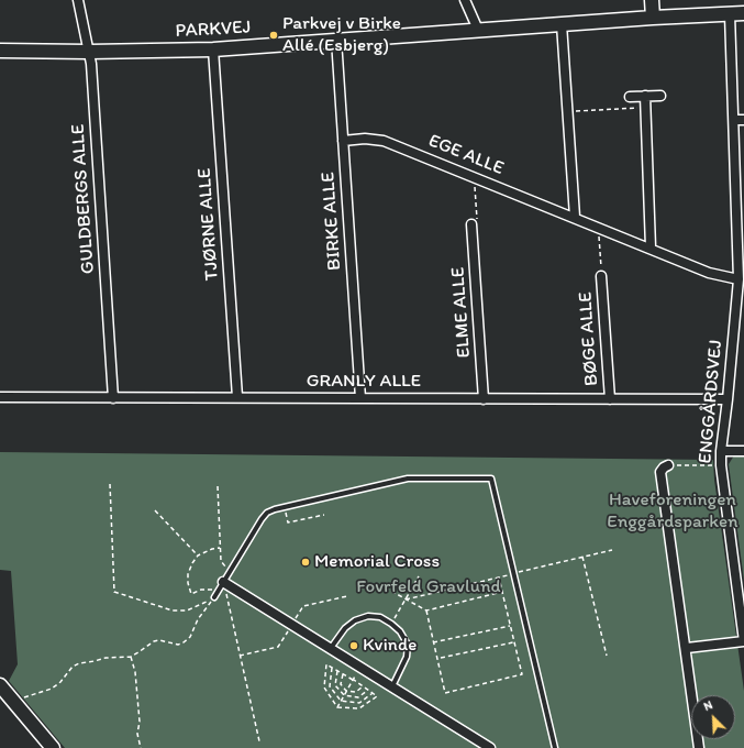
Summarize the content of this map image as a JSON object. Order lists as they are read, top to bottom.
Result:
{
  "streets": {
    "street": [
      "PARKVEJ",
      "EGE ALLE",
      "GULDBERGS ALLE",
      "BIRKE ALLE",
      "TJØRNE ALLE",
      "ELME ALLE",
      "BØGE ALLE",
      "GRANLY ALLE",
      "ENGGÅRDSVEJ"
    ]
  },
  "crossings": [
    ["PARKVEJ", "GULDBERGS ALLE"],
    ["PARKVEJ", "BIRKE ALLE"],
    ["PARKVEJ", "TJØRNE ALLE"],
    ["PARKVEJ", "ENGGÅRDSVEJ"],
    ["EGE ALLE", "BIRKE ALLE"],
    ["EGE ALLE", "ENGGÅRDSVEJ"],
    ["GULDBERGS ALLE", "GRANLY ALLE"],
    ["BIRKE ALLE", "GRANLY ALLE"],
    ["TJØRNE ALLE", "GRANLY ALLE"],
    ["ELME ALLE", "GRANLY ALLE"],
    ["BØGE ALLE", "GRANLY ALLE"],
    ["GRANLY ALLE", "ENGGÅRDSVEJ"]
  ],
  "parks": ["Haveforeningen Enggårdsparken", "Fovrfeld Gravlund"],
  "places": ["Parkvej v Birke Allé (Esbjerg)", "Memorial Cross", "Kvinde"],
  "north": "top left"
}
